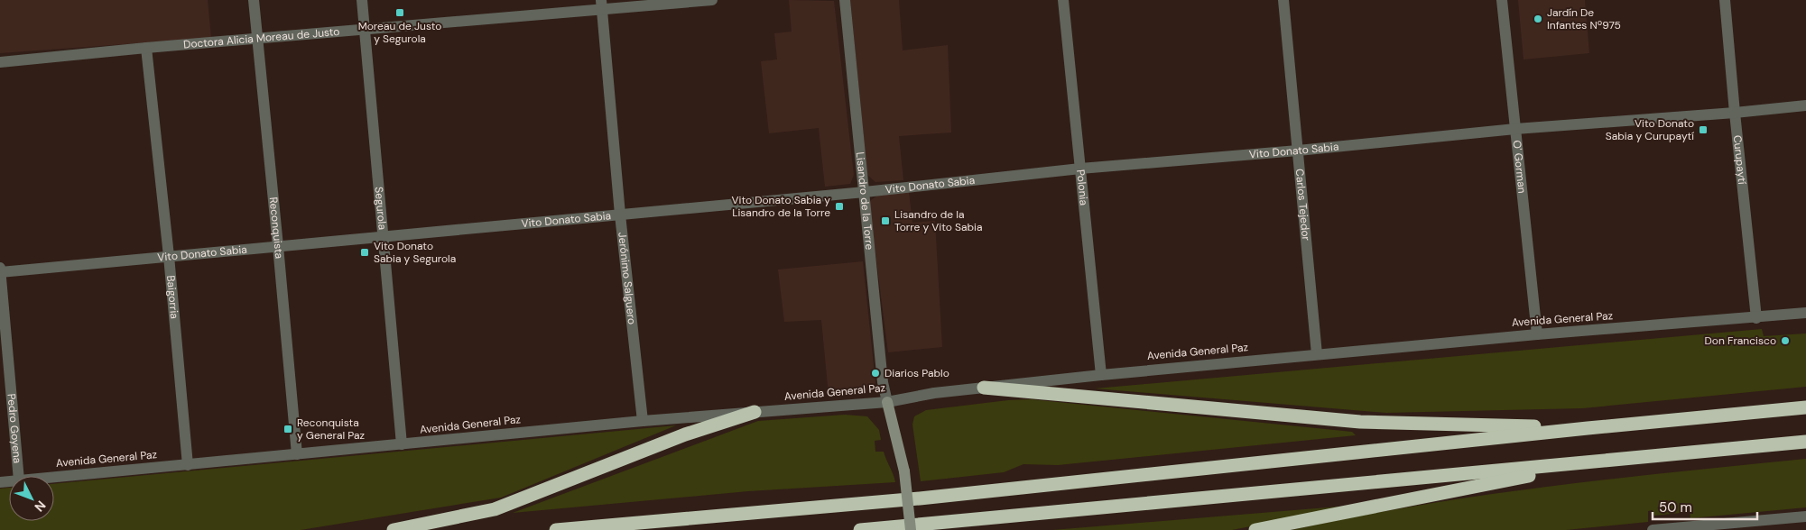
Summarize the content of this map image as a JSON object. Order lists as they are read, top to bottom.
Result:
{
  "streets": {
    "street": [
      "Doctora Alicia Moreau de Justo",
      "Vito Donato Sabia",
      "Curupaytí",
      "O' Gorman",
      "Polonia",
      "Lisandro de la Torre",
      "Carlos Tejedor",
      "Segurola",
      "Reconquista",
      "Jerónimo Salguero",
      "Baigorria",
      "Avenida General Paz",
      "Pedro Goyena"
    ]
  },
  "crossings": [
    ["Doctora Alicia Moreau de Justo", "Segurola"],
    ["Doctora Alicia Moreau de Justo", "Reconquista"],
    ["Doctora Alicia Moreau de Justo", "Jerónimo Salguero"],
    ["Doctora Alicia Moreau de Justo", "Baigorria"],
    ["Vito Donato Sabia", "Curupaytí"],
    ["Vito Donato Sabia", "O' Gorman"],
    ["Vito Donato Sabia", "Polonia"],
    ["Vito Donato Sabia", "Lisandro de la Torre"],
    ["Vito Donato Sabia", "Carlos Tejedor"],
    ["Vito Donato Sabia", "Segurola"],
    ["Vito Donato Sabia", "Reconquista"],
    ["Vito Donato Sabia", "Jerónimo Salguero"],
    ["Vito Donato Sabia", "Baigorria"],
    ["Vito Donato Sabia", "Pedro Goyena"],
    ["Curupaytí", "Avenida General Paz"],
    ["O' Gorman", "Avenida General Paz"],
    ["Polonia", "Avenida General Paz"],
    ["Lisandro de la Torre", "Avenida General Paz"],
    ["Carlos Tejedor", "Avenida General Paz"],
    ["Segurola", "Avenida General Paz"],
    ["Reconquista", "Avenida General Paz"],
    ["Jerónimo Salguero", "Avenida General Paz"],
    ["Baigorria", "Avenida General Paz"]
  ],
  "places": {
    "transit": [
      "Moreau de Justo y Segurola",
      "Vito Donato Sabia y Curupaytí",
      "Vito Donato Sabia y Lisandro de la Torre",
      "Lisandro de la Torre y Vito Sabia",
      "Vito Donato Sabia y Segurola",
      "Reconquista y General Paz"
    ],
    "other": ["Jardín De Infantes Nº975", "Don Francisco", "Diarios Pablo"]
  },
  "scale_bar": "50 m",
  "north": "bottom right"
}
